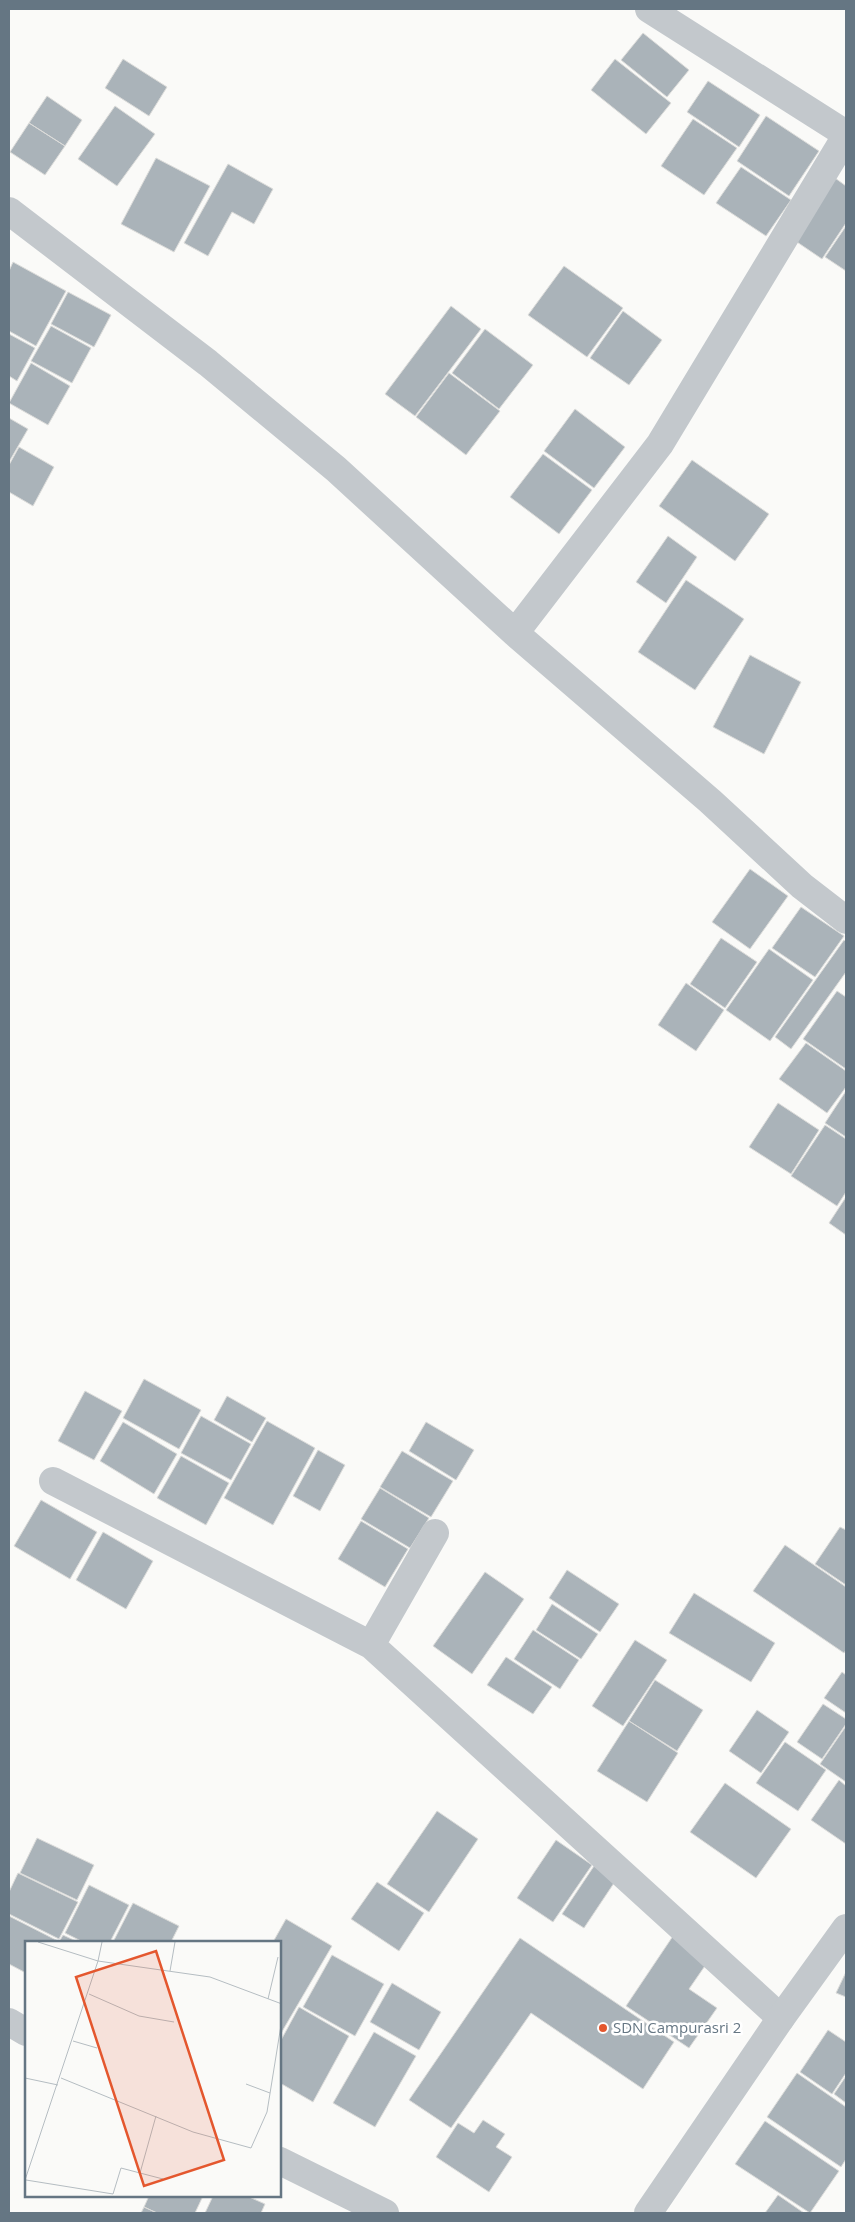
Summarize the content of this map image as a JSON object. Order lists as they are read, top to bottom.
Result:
{
  "places": ["SDN Campurasri 2"]
}
